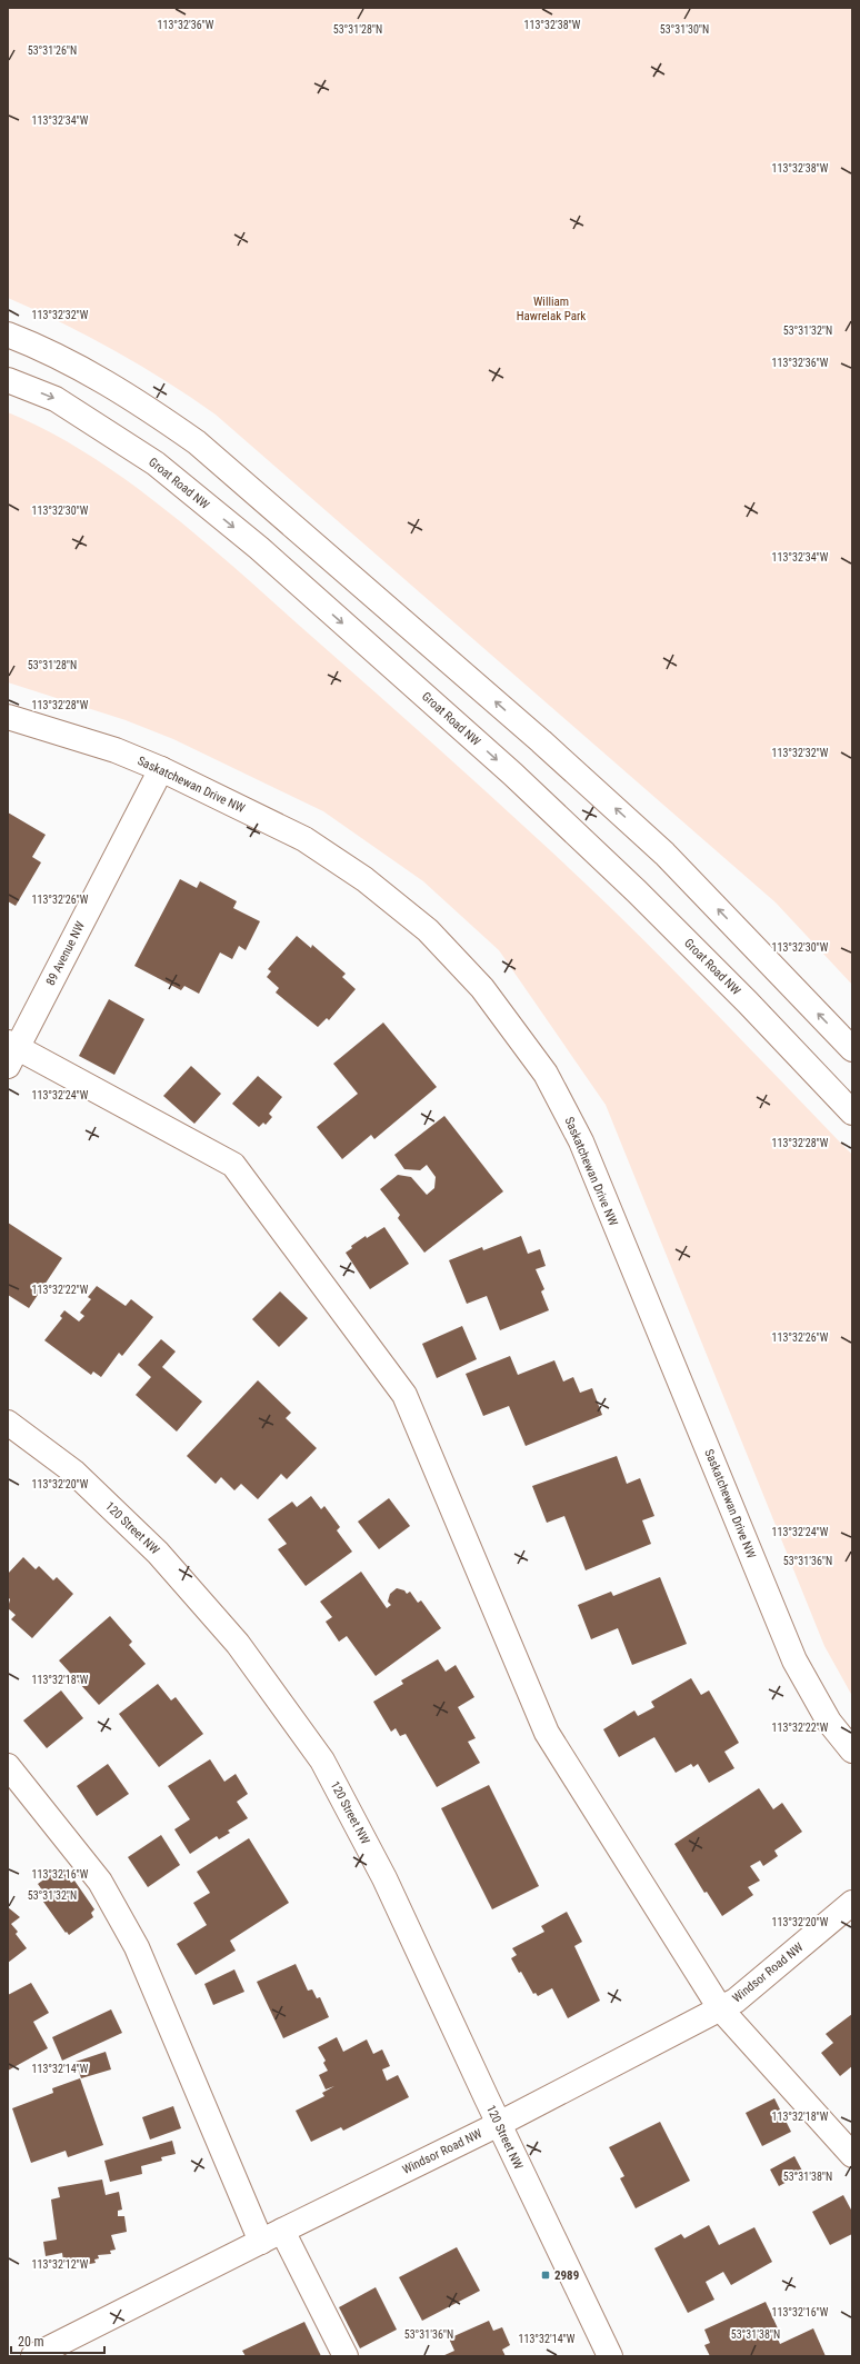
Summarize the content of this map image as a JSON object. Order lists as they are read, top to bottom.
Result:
{
  "streets": {
    "street": [
      "Groat Road NW",
      "Saskatchewan Drive NW",
      "89 Avenue NW",
      "120 Street NW",
      "Windsor Road NW"
    ]
  },
  "crossings": [
    ["Saskatchewan Drive NW", "89 Avenue NW"],
    ["120 Street NW", "Windsor Road NW"]
  ],
  "parks": ["William Hawrelak Park"],
  "places": {
    "transit": ["2989"]
  },
  "scale_bar": "20 m",
  "coordinates": [
    "113°32'38\"W",
    "113°32'36\"W",
    "53°31'28\"N",
    "53°31'30\"N",
    "53°31'26\"N",
    "113°32'34\"W",
    "113°32'32\"W",
    "53°31'32\"N",
    "113°32'30\"W",
    "113°32'28\"W",
    "113°32'26\"W",
    "113°32'24\"W",
    "113°32'22\"W",
    "113°32'20\"W",
    "53°31'36\"N",
    "113°32'18\"W",
    "113°32'16\"W",
    "113°32'14\"W",
    "53°31'38\"N",
    "113°32'12\"W"
  ]
}
